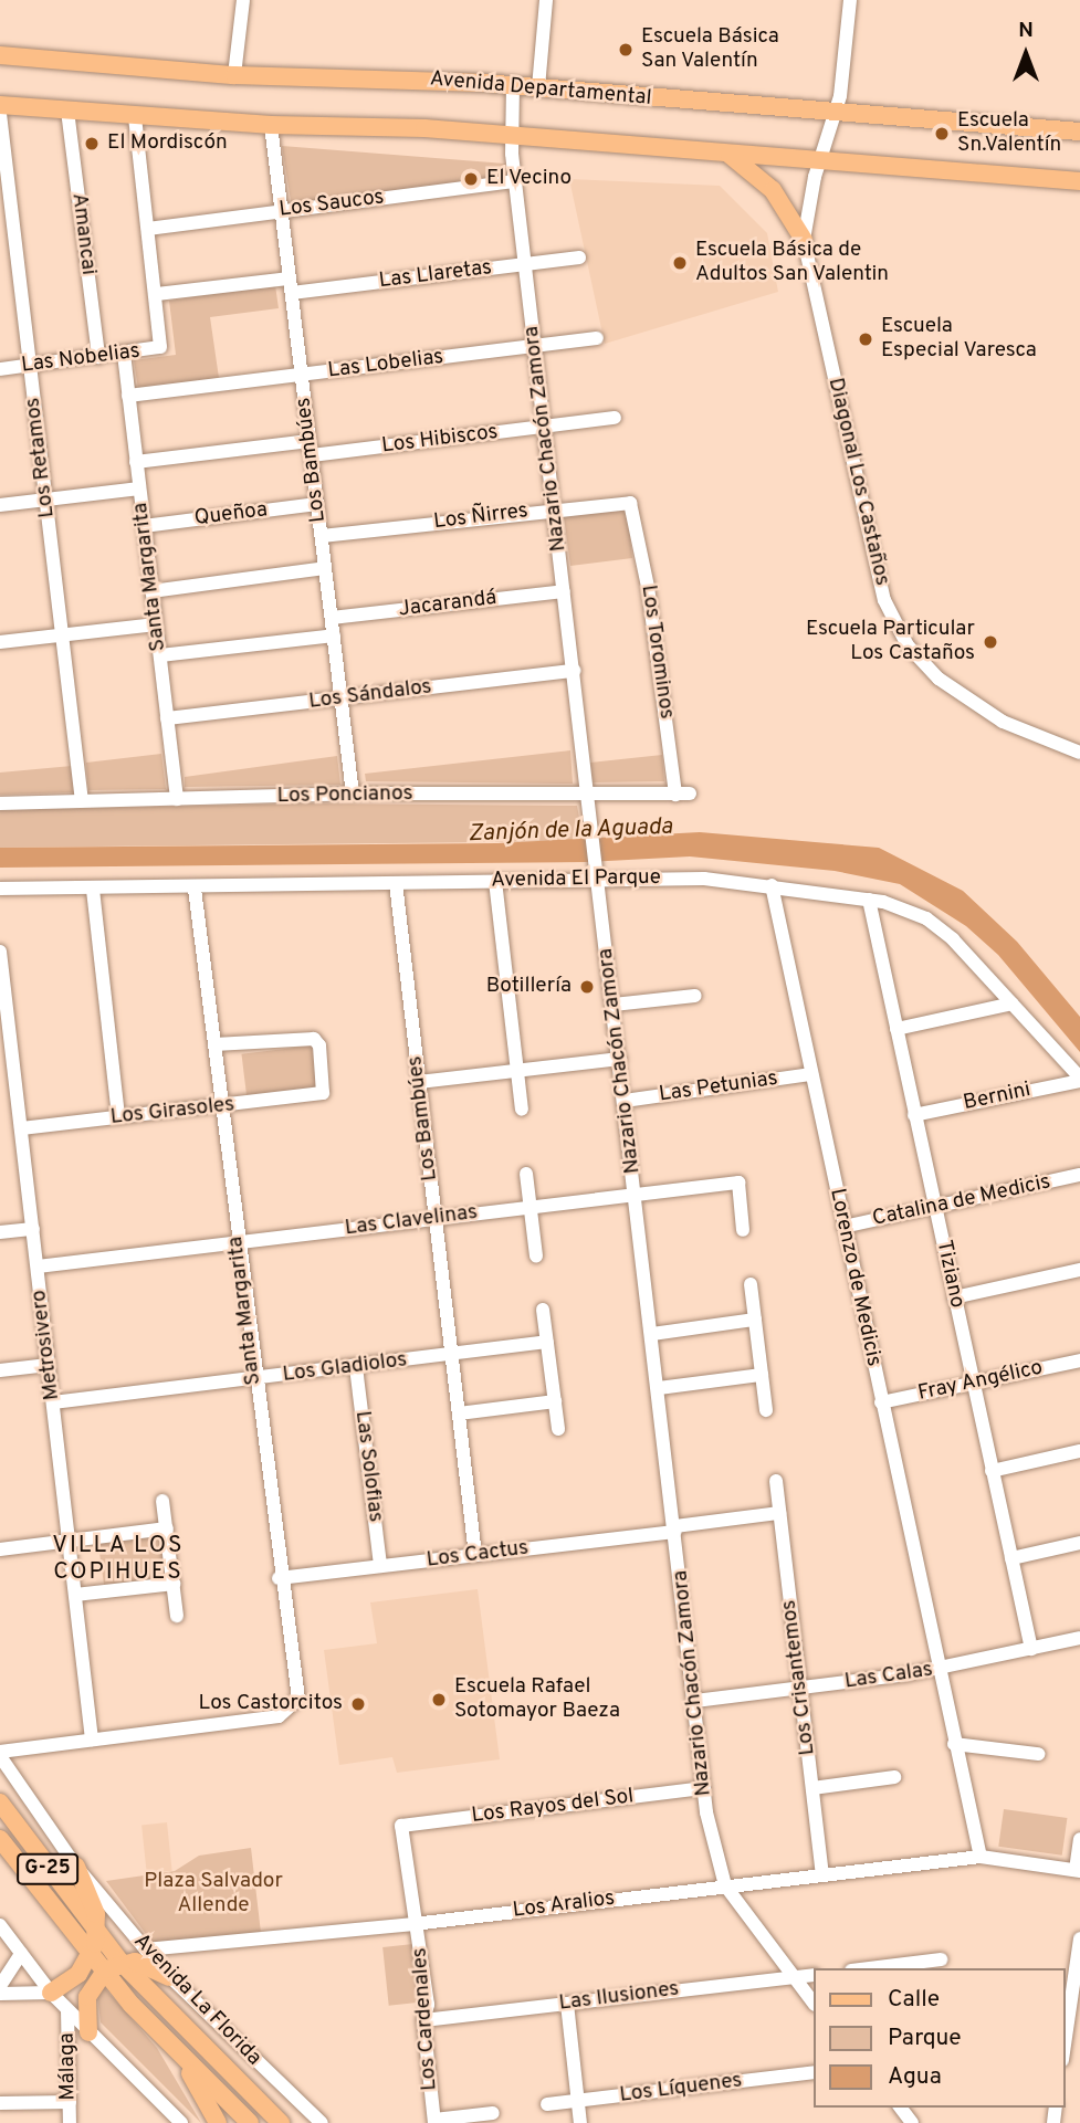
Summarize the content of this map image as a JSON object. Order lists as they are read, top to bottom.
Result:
{
  "streets": {
    "main road": ["Avenida Departamental", "G-25", "Avenida La Florida"],
    "street": [
      "Los Saucos",
      "Amancai",
      "Las Llaretas",
      "Las Nobelias",
      "Las Lobelias",
      "Nazario Chacón Zamora",
      "Los Hibiscos",
      "Los Retamos",
      "Los Bambúes",
      "Diagonal Los Castaños",
      "Queñoa",
      "Los Ñirres",
      "Santa Margarita",
      "Jacarandá",
      "Los Torominos",
      "Los Sándalos",
      "Los Poncianos",
      "Avenida El Parque",
      "Las Petunias",
      "Bernini",
      "Los Girasoles",
      "Catalina de Medicis",
      "Las Clavelinas",
      "Tiziano",
      "Lorenzo de Medicis",
      "Metrosivero",
      "Los Gladiolos",
      "Fray Angélico",
      "Las Solofias",
      "Los Cactus",
      "Las Calas",
      "Los Crisantemos",
      "Los Rayos del Sol",
      "Los Aralios",
      "Las Ilusiones",
      "Los Cardenales",
      "Málaga",
      "Los Líquenes"
    ]
  },
  "crossings": [
    ["Avenida Departamental", "Nazario Chacón Zamora"],
    ["Avenida Departamental", "Diagonal Los Castaños"],
    ["Los Saucos", "Nazario Chacón Zamora"],
    ["Los Saucos", "Los Bambúes"],
    ["Amancai", "Las Nobelias"],
    ["Las Llaretas", "Las Nobelias"],
    ["Las Llaretas", "Nazario Chacón Zamora"],
    ["Las Llaretas", "Los Bambúes"],
    ["Las Nobelias", "Los Retamos"],
    ["Las Nobelias", "Santa Margarita"],
    ["Las Lobelias", "Nazario Chacón Zamora"],
    ["Las Lobelias", "Los Bambúes"],
    ["Las Lobelias", "Santa Margarita"],
    ["Nazario Chacón Zamora", "Los Hibiscos"],
    ["Nazario Chacón Zamora", "Los Ñirres"],
    ["Nazario Chacón Zamora", "Jacarandá"],
    ["Nazario Chacón Zamora", "Los Sándalos"],
    ["Nazario Chacón Zamora", "Los Poncianos"],
    ["Nazario Chacón Zamora", "Avenida El Parque"],
    ["Nazario Chacón Zamora", "Las Petunias"],
    ["Nazario Chacón Zamora", "Las Clavelinas"],
    ["Nazario Chacón Zamora", "Los Cactus"],
    ["Nazario Chacón Zamora", "Las Calas"],
    ["Nazario Chacón Zamora", "Los Rayos del Sol"],
    ["Nazario Chacón Zamora", "Los Aralios"],
    ["Nazario Chacón Zamora", "Las Ilusiones"],
    ["Los Hibiscos", "Los Bambúes"],
    ["Los Hibiscos", "Santa Margarita"],
    ["Los Retamos", "Los Poncianos"],
    ["Los Bambúes", "Queñoa"],
    ["Los Bambúes", "Los Ñirres"],
    ["Los Bambúes", "Jacarandá"],
    ["Los Bambúes", "Los Sándalos"],
    ["Los Bambúes", "Los Poncianos"],
    ["Los Bambúes", "Avenida El Parque"],
    ["Los Bambúes", "Las Clavelinas"],
    ["Los Bambúes", "Los Gladiolos"],
    ["Los Bambúes", "Los Cactus"],
    ["Queñoa", "Santa Margarita"],
    ["Los Ñirres", "Los Torominos"],
    ["Santa Margarita", "Los Sándalos"],
    ["Santa Margarita", "Los Poncianos"],
    ["Santa Margarita", "Avenida El Parque"],
    ["Santa Margarita", "Los Girasoles"],
    ["Santa Margarita", "Las Clavelinas"],
    ["Santa Margarita", "Metrosivero"],
    ["Santa Margarita", "Los Gladiolos"],
    ["Santa Margarita", "Los Cactus"],
    ["Los Torominos", "Los Poncianos"],
    ["Avenida El Parque", "Bernini"],
    ["Avenida El Parque", "Tiziano"],
    ["Avenida El Parque", "Lorenzo de Medicis"],
    ["Las Petunias", "Lorenzo de Medicis"],
    ["Bernini", "Tiziano"],
    ["Los Girasoles", "Metrosivero"],
    ["Catalina de Medicis", "Tiziano"],
    ["Catalina de Medicis", "Lorenzo de Medicis"],
    ["Las Clavelinas", "Metrosivero"],
    ["Tiziano", "Fray Angélico"],
    ["Tiziano", "Las Calas"],
    ["Lorenzo de Medicis", "Fray Angélico"],
    ["Lorenzo de Medicis", "Las Calas"],
    ["Lorenzo de Medicis", "Los Aralios"],
    ["Metrosivero", "Los Gladiolos"],
    ["Los Gladiolos", "Las Solofias"],
    ["Las Solofias", "Los Cactus"],
    ["Los Cactus", "Los Crisantemos"],
    ["Las Calas", "Los Crisantemos"],
    ["Los Crisantemos", "Los Aralios"],
    ["Los Rayos del Sol", "Los Cardenales"],
    ["Los Aralios", "Avenida La Florida"],
    ["Los Aralios", "Los Cardenales"],
    ["Las Ilusiones", "Los Cardenales"]
  ],
  "districts": ["VILLA LOS COPIHUES"],
  "water": ["Zanjón de la Aguada"],
  "parks": ["Plaza Salvador Allende"],
  "places": [
    "Escuela Básica San Valentín",
    "Escuela Sn.Valentín",
    "El Mordiscón",
    "El Vecino",
    "Escuela Básica de Adultos San Valentin",
    "Escuela Especial Varesca",
    "Escuela Particular Los Castaños",
    "Botillería",
    "Escuela Rafael Sotomayor Baeza",
    "Los Castorcitos"
  ],
  "legend": ["Calle", "Parque", "Agua"],
  "north": "top"
}
